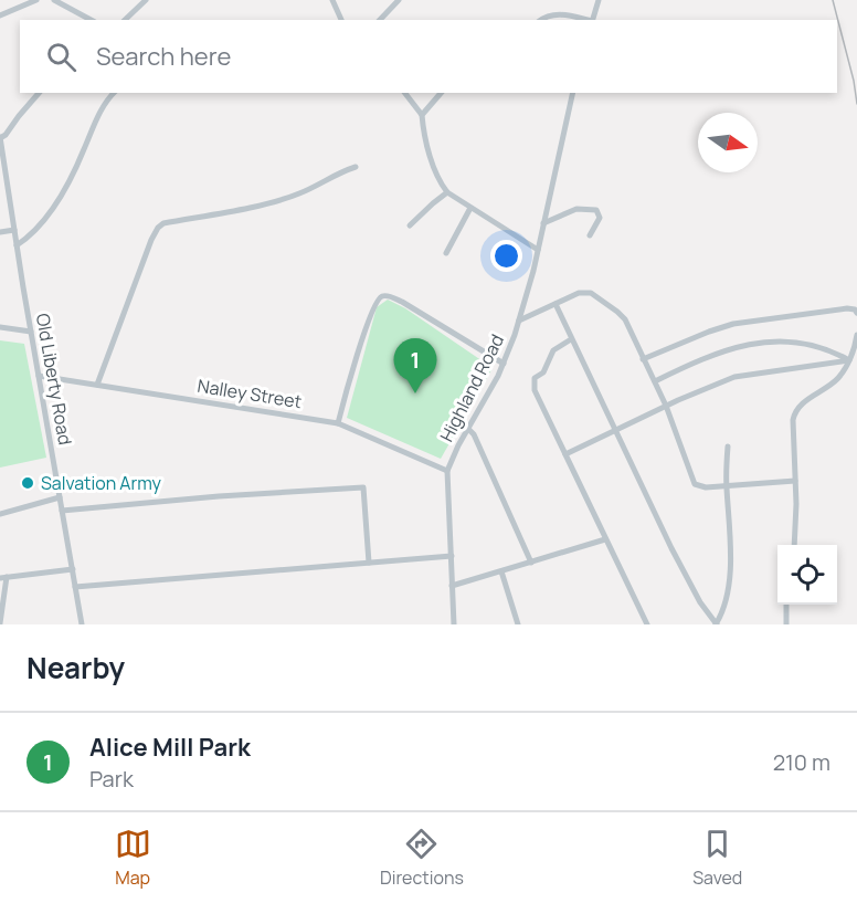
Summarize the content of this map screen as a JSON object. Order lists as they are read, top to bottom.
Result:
{
  "streets": {
    "street": ["Old Liberty Road", "Highland Road", "Nalley Street"]
  },
  "crossings": [
    ["Old Liberty Road", "Nalley Street"],
    ["Highland Road", "Nalley Street"]
  ],
  "places": ["Salvation Army"],
  "north": "right",
  "page": {
    "search": "Search here",
    "pins": "1",
    "heading": "Nearby",
    "list": [
      {
        "mark": "1",
        "name": "Alice Mill Park",
        "note": "Park",
        "value": "210 m"
      }
    ],
    "nav": ["Map", "Directions", "Saved"]
  }
}
